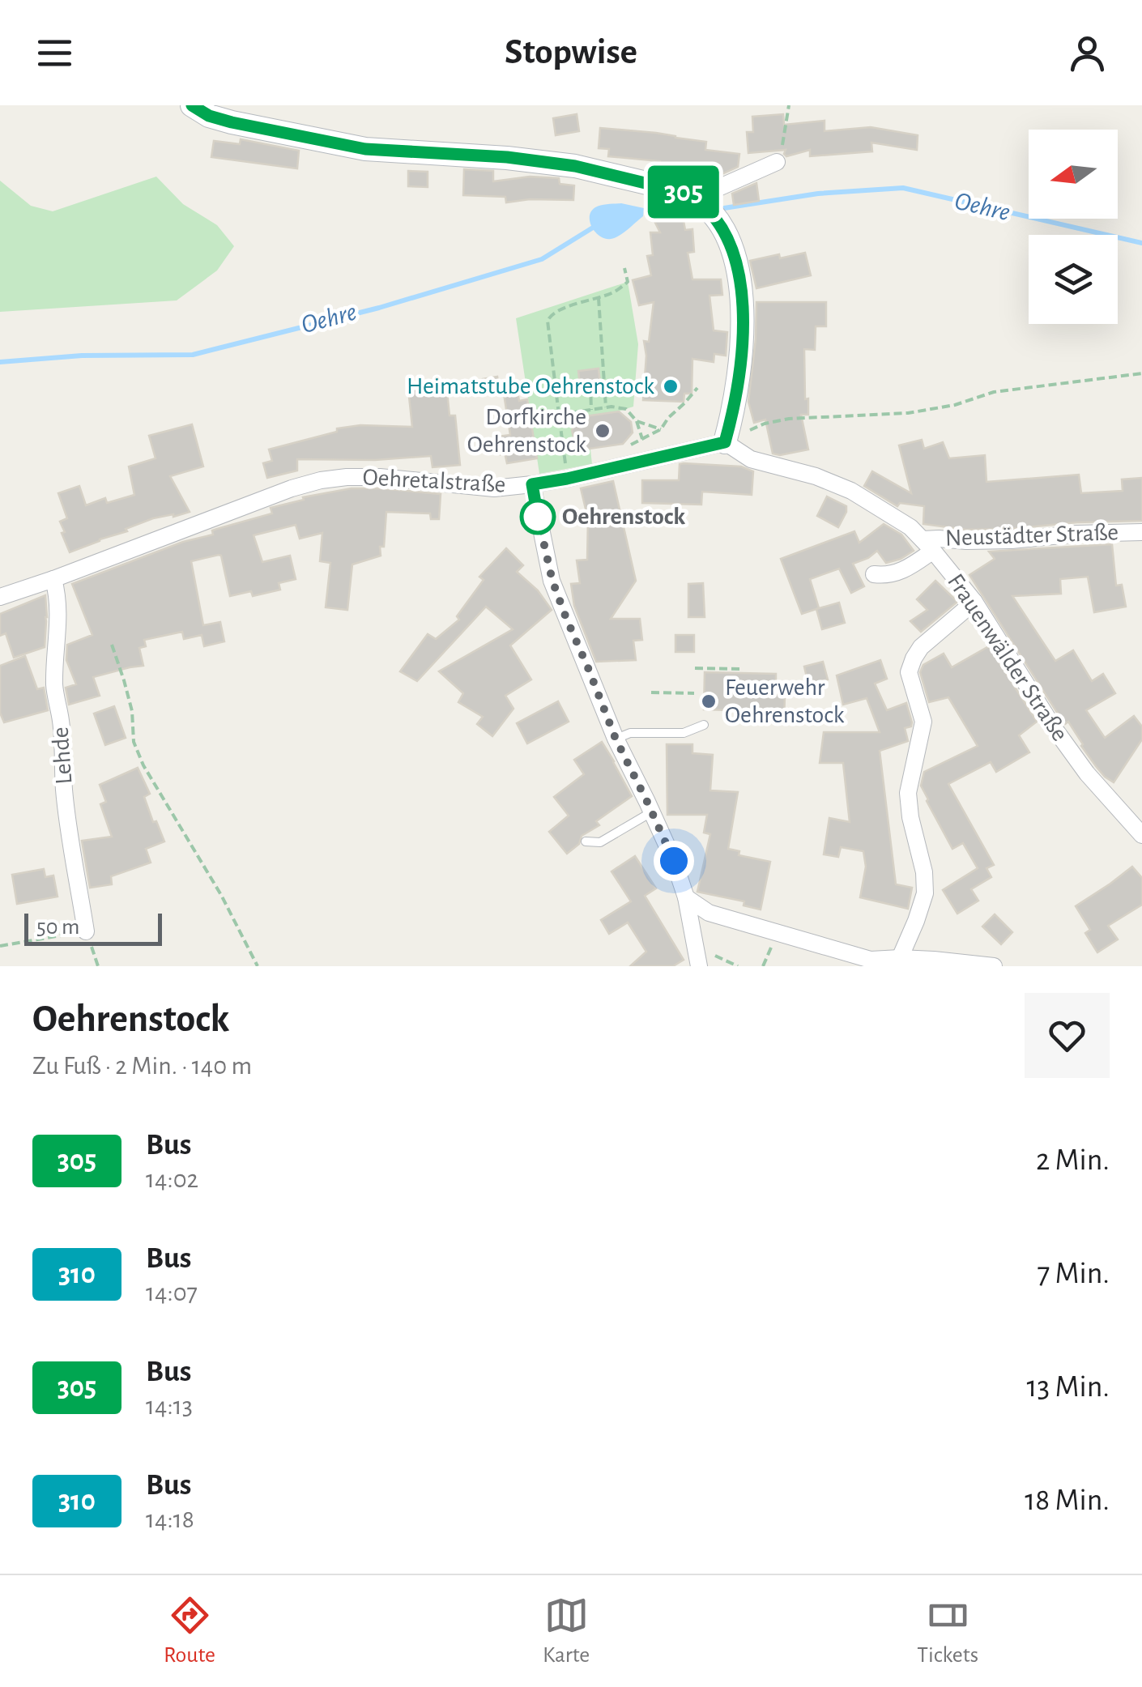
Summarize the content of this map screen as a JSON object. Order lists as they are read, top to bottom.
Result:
{
  "streets": {
    "street": [
      "Oehretalstraße",
      "Neustädter Straße",
      "Frauenwälder Straße",
      "Lehde"
    ]
  },
  "crossings": [
    ["Oehretalstraße", "Frauenwälder Straße"],
    ["Oehretalstraße", "Lehde"],
    ["Neustädter Straße", "Frauenwälder Straße"]
  ],
  "water": ["Oehre"],
  "places": [
    "Heimatstube Oehrenstock",
    "Dorfkirche Oehrenstock",
    "Oehrenstock",
    "Feuerwehr Oehrenstock"
  ],
  "lines": ["bus line 305"],
  "scale_bar": "50 m",
  "north": "left",
  "page": {
    "header": "Stopwise",
    "on_map": "305",
    "scale": "50 m",
    "heading": ["Oehrenstock", "Zu Fuß · 2 Min. · 140 m"],
    "list": [
      {
        "mark": "305",
        "name": "Bus",
        "note": "14:02",
        "value": "2 Min."
      },
      {
        "mark": "310",
        "name": "Bus",
        "note": "14:07",
        "value": "7 Min."
      },
      {
        "mark": "305",
        "name": "Bus",
        "note": "14:13",
        "value": "13 Min."
      },
      {
        "mark": "310",
        "name": "Bus",
        "note": "14:18",
        "value": "18 Min."
      }
    ],
    "tabs": ["Route", "Karte", "Tickets"]
  }
}
